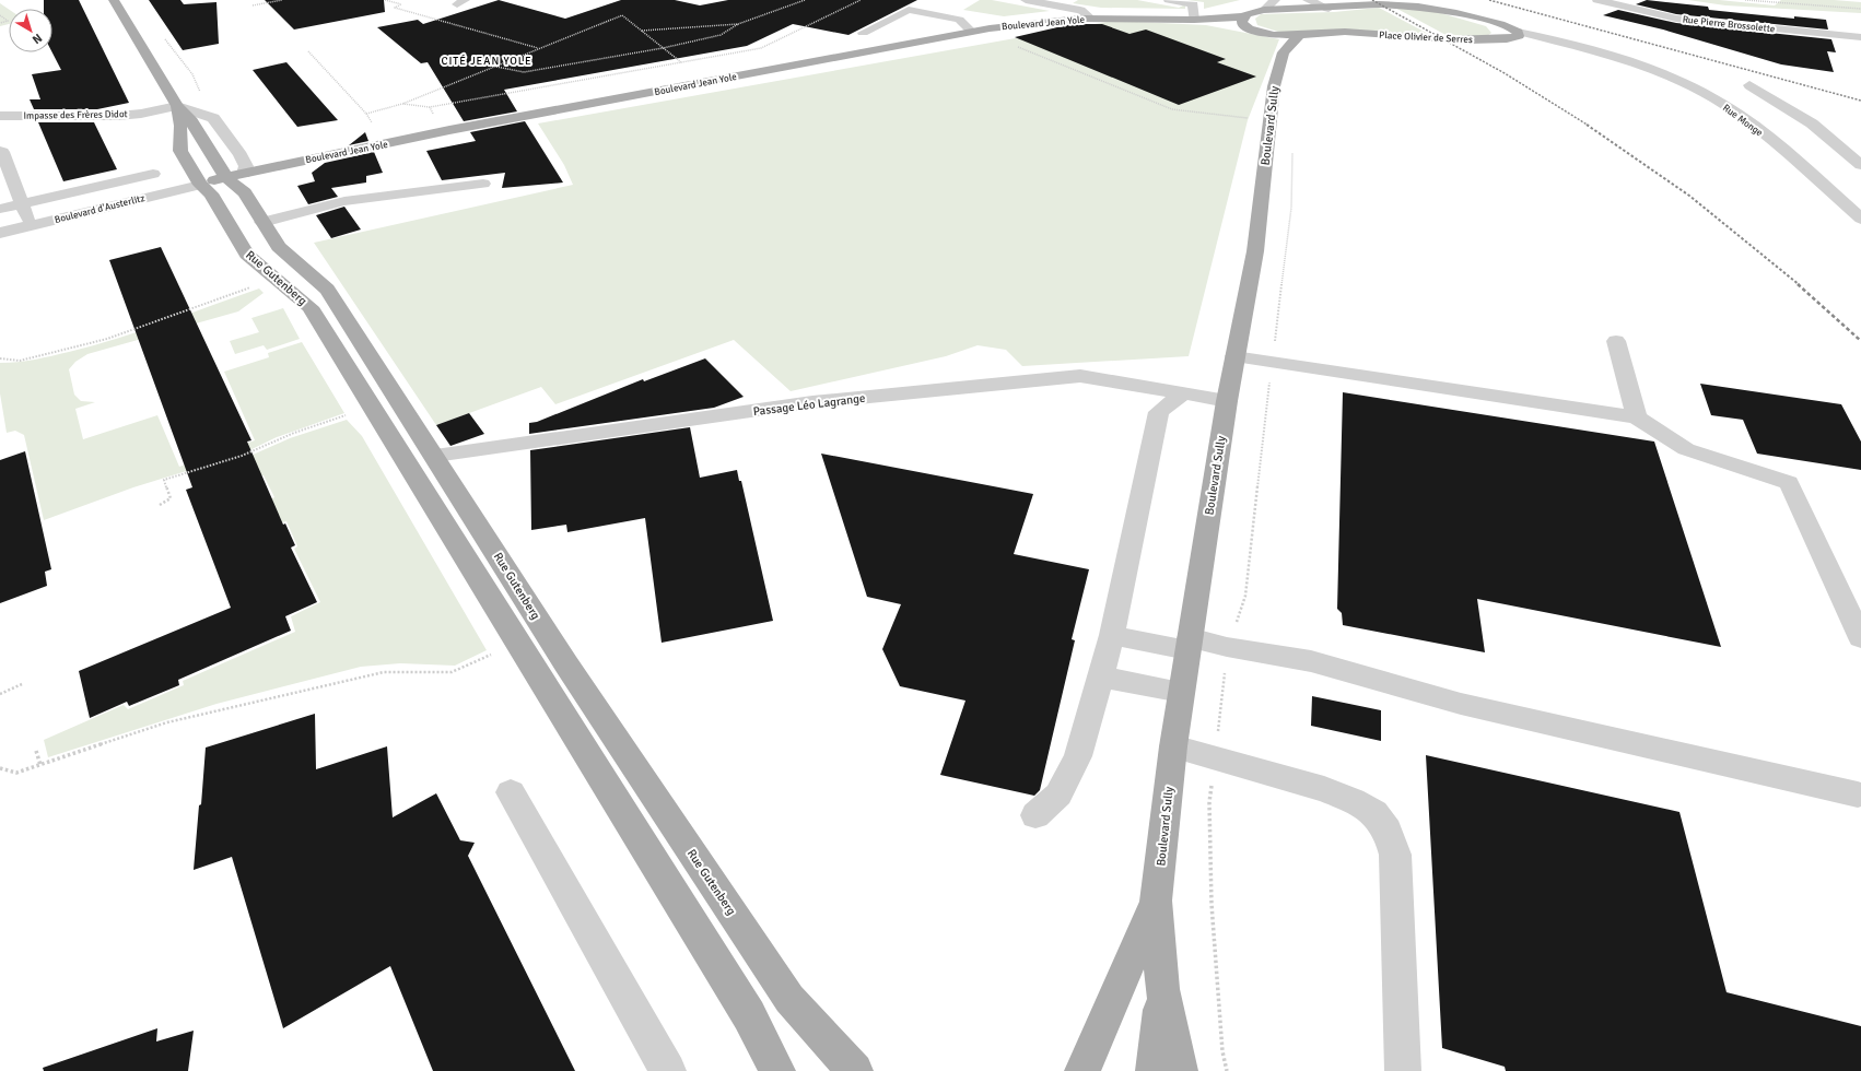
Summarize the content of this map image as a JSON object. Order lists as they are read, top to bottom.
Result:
{
  "streets": {
    "main road": [
      "Boulevard Jean Yole",
      "Place Olivier de Serres",
      "Boulevard Sully",
      "Rue Gutenberg"
    ],
    "street": [
      "Rue Pierre Brossolette",
      "Impasse des Frères Didot",
      "Rue Monge",
      "Boulevard d'Austerlitz",
      "Passage Léo Lagrange"
    ]
  },
  "crossings": [
    ["Boulevard Jean Yole", "Place Olivier de Serres"],
    ["Boulevard Jean Yole", "Boulevard d'Austerlitz"],
    ["Boulevard Jean Yole", "Rue Gutenberg"],
    ["Place Olivier de Serres", "Rue Monge"],
    ["Place Olivier de Serres", "Boulevard Sully"],
    ["Impasse des Frères Didot", "Rue Gutenberg"],
    ["Boulevard Sully", "Passage Léo Lagrange"],
    ["Boulevard d'Austerlitz", "Rue Gutenberg"],
    ["Rue Gutenberg", "Passage Léo Lagrange"]
  ],
  "districts": ["CITÉ JEAN YOLE"],
  "north": "bottom right"
}
